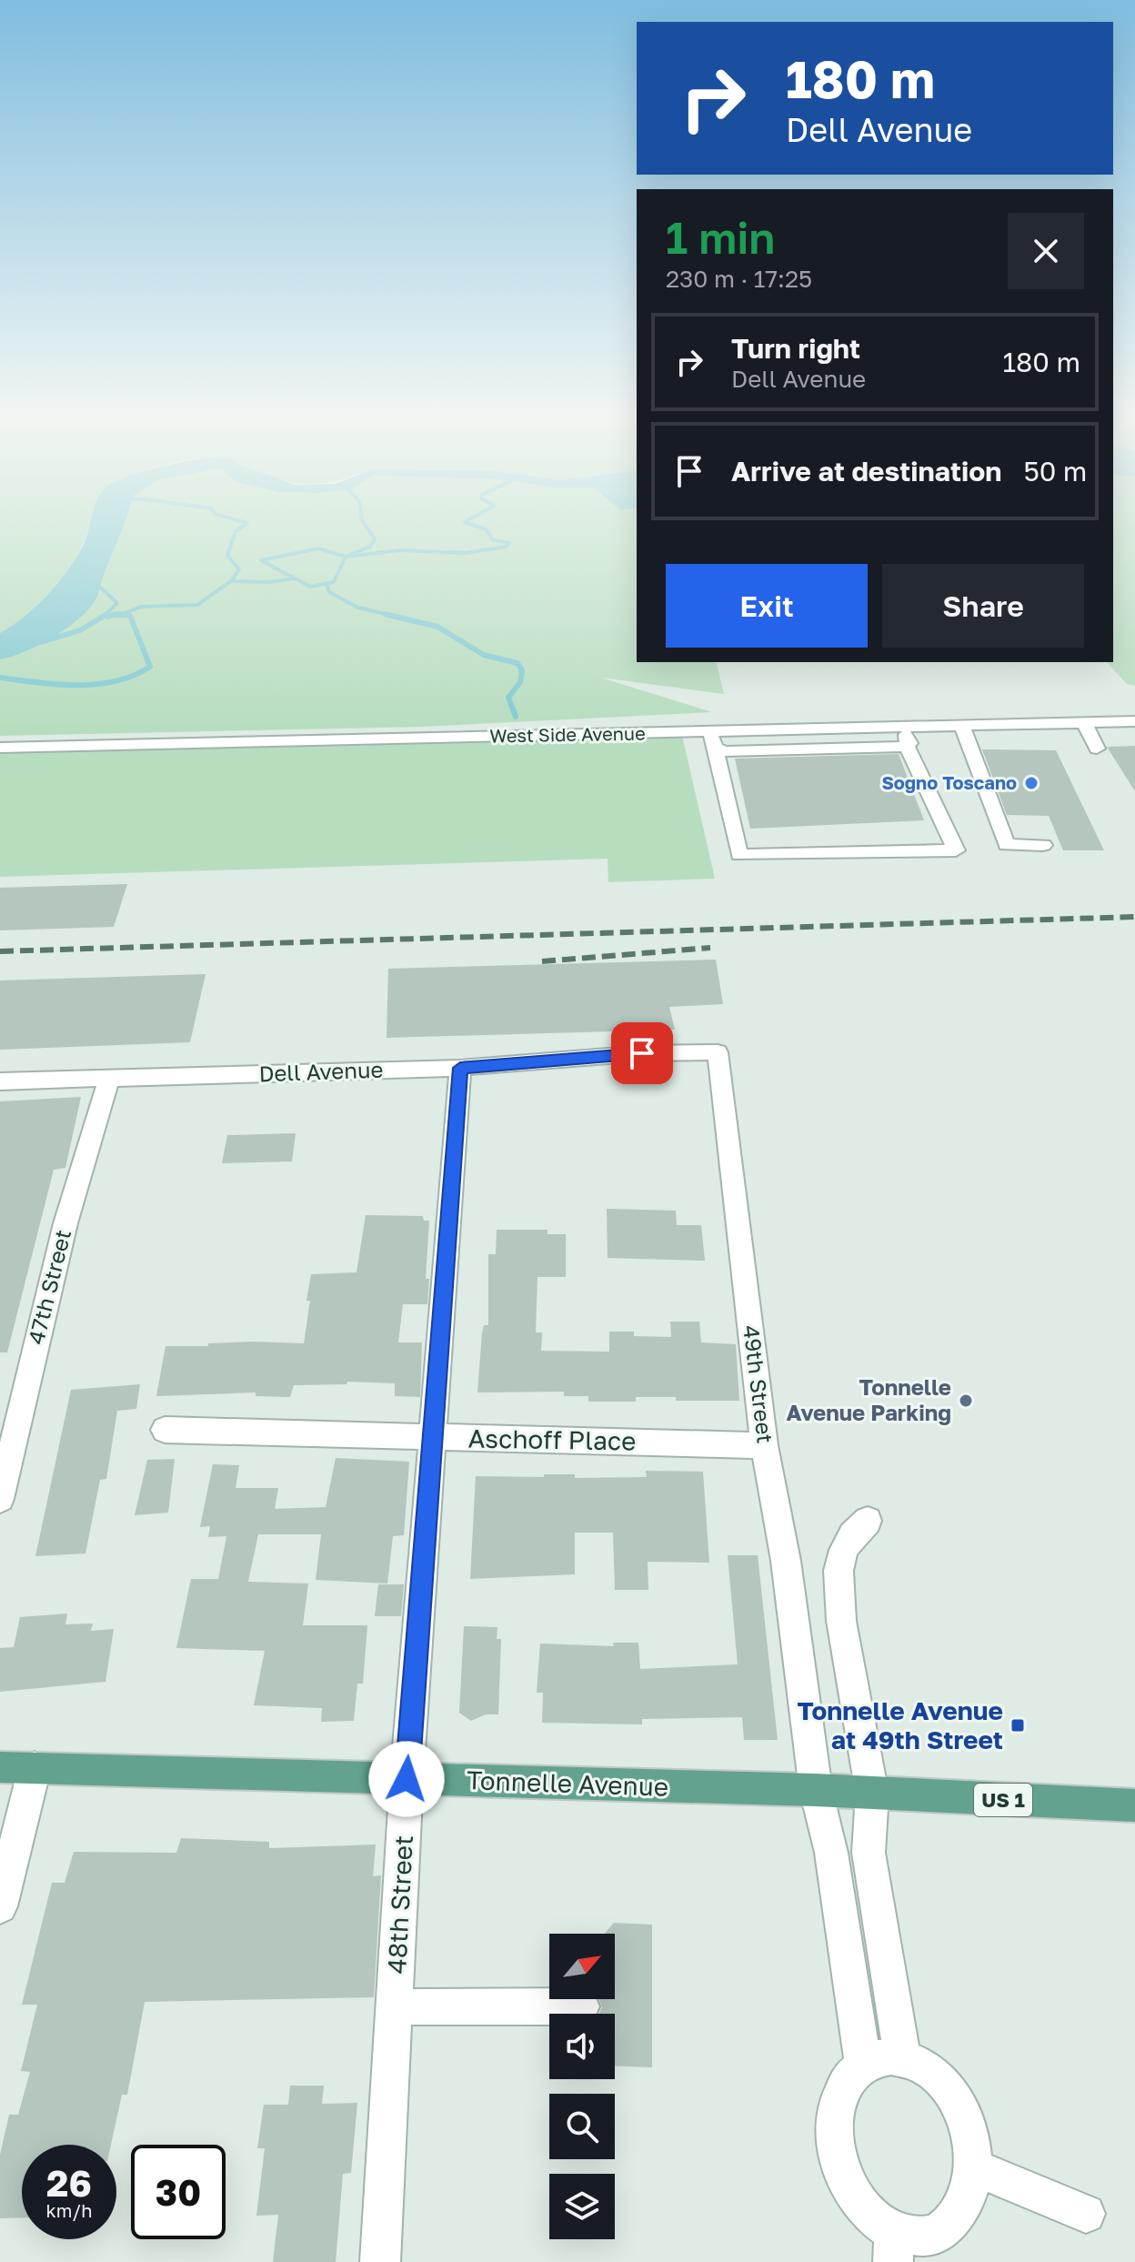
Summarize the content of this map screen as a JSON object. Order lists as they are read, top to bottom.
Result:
{
  "streets": {
    "main road": ["Tonnelle Avenue", "US 1"],
    "street": [
      "West Side Avenue",
      "Dell Avenue",
      "47th Street",
      "49th Street",
      "Aschoff Place",
      "48th Street"
    ]
  },
  "crossings": [
    ["Dell Avenue", "47th Street"],
    ["Dell Avenue", "49th Street"],
    ["Dell Avenue", "48th Street"],
    ["49th Street", "Aschoff Place"],
    ["49th Street", "Tonnelle Avenue"],
    ["Aschoff Place", "48th Street"],
    ["Tonnelle Avenue", "48th Street"]
  ],
  "places": {
    "other": ["Sogno Toscano", "Tonnelle Avenue Parking"],
    "transit": ["Tonnelle Avenue at 49th Street"]
  },
  "north": "top right",
  "page": {
    "turn": ["180 m", "Dell Avenue"],
    "heading": ["1 min", "230 m · 17:25"],
    "list": [
      {
        "name": "Turn right",
        "note": "Dell Avenue",
        "value": "180 m"
      },
      {
        "name": "Arrive at destination",
        "value": "50 m"
      }
    ],
    "buttons": ["Exit", "Share"],
    "speed": "26 km/h",
    "limit": "30"
  }
}
